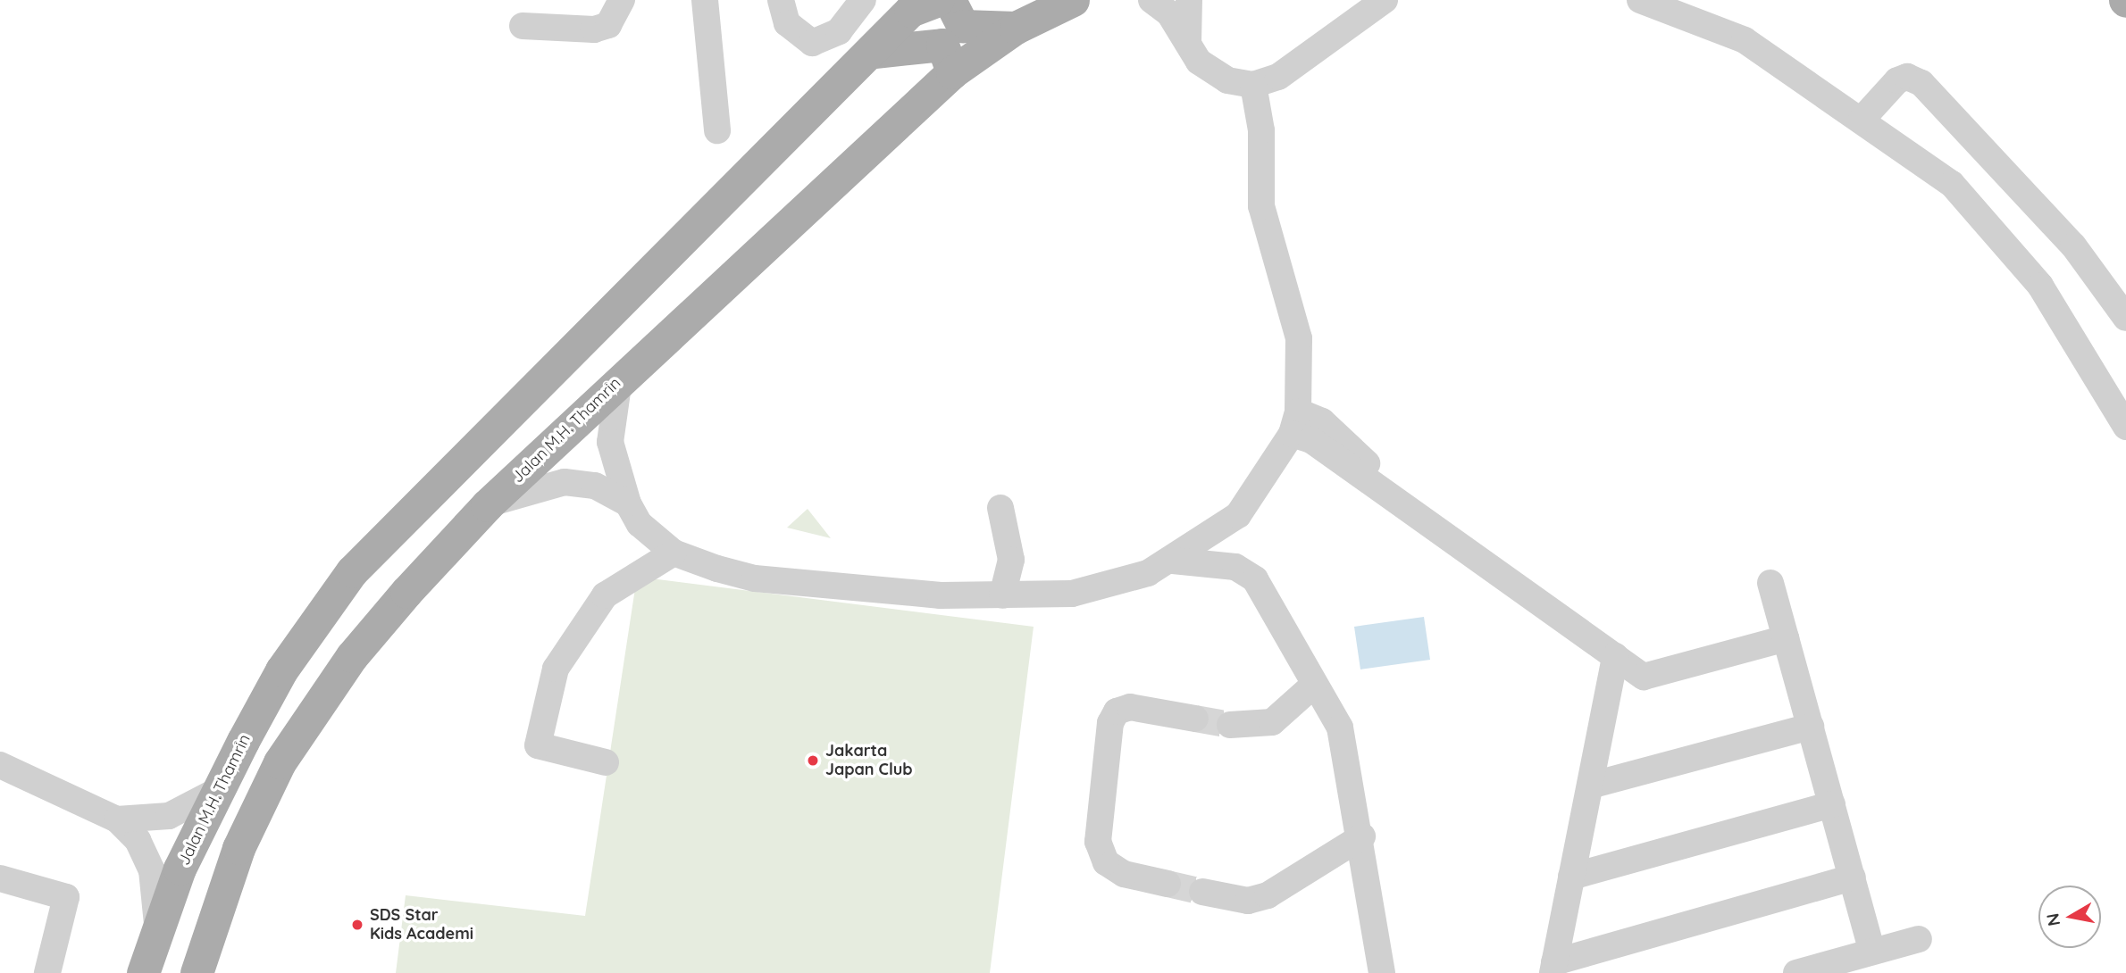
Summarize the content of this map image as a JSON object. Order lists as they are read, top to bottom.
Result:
{
  "streets": {
    "main road": ["Jalan M.H. Thamrin"]
  },
  "places": ["Jakarta Japan Club", "SDS Star Kids Academi"],
  "north": "left"
}
